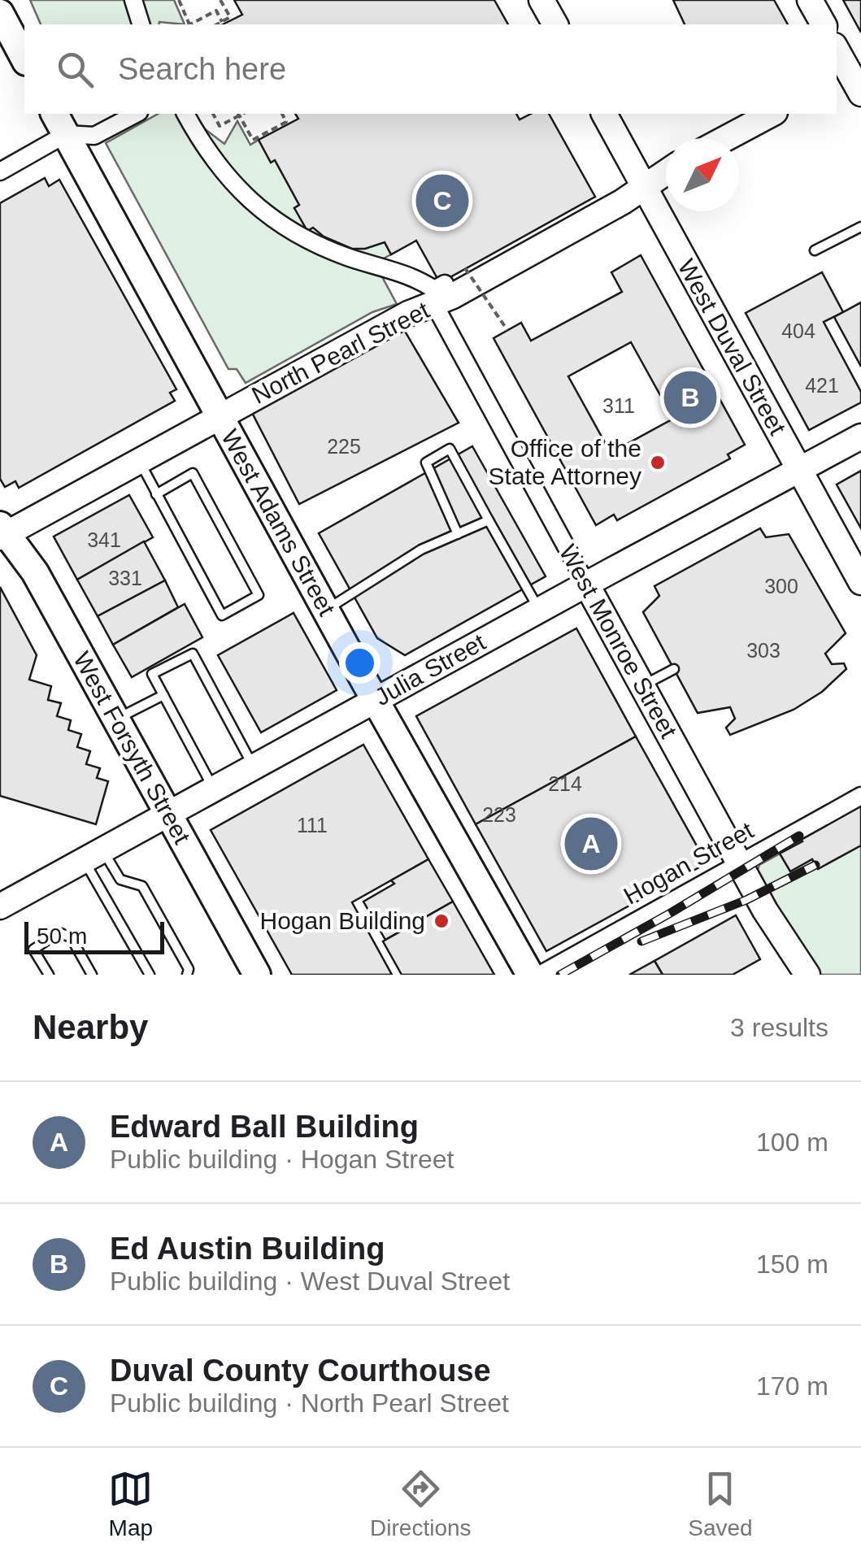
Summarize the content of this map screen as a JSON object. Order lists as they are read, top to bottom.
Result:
{
  "streets": {
    "main road": ["West Adams Street", "West Forsyth Street"],
    "street": [
      "West Duval Street",
      "North Pearl Street",
      "West Monroe Street",
      "Julia Street",
      "Hogan Street"
    ]
  },
  "crossings": [
    ["West Duval Street", "North Pearl Street"],
    ["West Duval Street", "Julia Street"],
    ["North Pearl Street", "West Adams Street"],
    ["North Pearl Street", "West Monroe Street"],
    ["North Pearl Street", "West Forsyth Street"],
    ["West Adams Street", "Julia Street"],
    ["West Monroe Street", "Julia Street"],
    ["West Monroe Street", "Hogan Street"],
    ["Julia Street", "West Forsyth Street"]
  ],
  "places": ["Office of the State Attorney", "Hogan Building"],
  "house_numbers": [
    "404",
    "421",
    "311",
    "225",
    "341",
    "331",
    "300",
    "303",
    "214",
    "223",
    "111"
  ],
  "scale_bar": "50 m",
  "north": "top right",
  "page": {
    "search": "Search here",
    "pins": ["C", "B", "A"],
    "scale": "50 m",
    "heading": ["Nearby", "3 results"],
    "list": [
      {
        "mark": "A",
        "name": "Edward Ball Building",
        "note": "Public building · Hogan Street",
        "value": "100 m"
      },
      {
        "mark": "B",
        "name": "Ed Austin Building",
        "note": "Public building · West Duval Street",
        "value": "150 m"
      },
      {
        "mark": "C",
        "name": "Duval County Courthouse",
        "note": "Public building · North Pearl Street",
        "value": "170 m"
      }
    ],
    "nav": ["Map", "Directions", "Saved"]
  }
}
